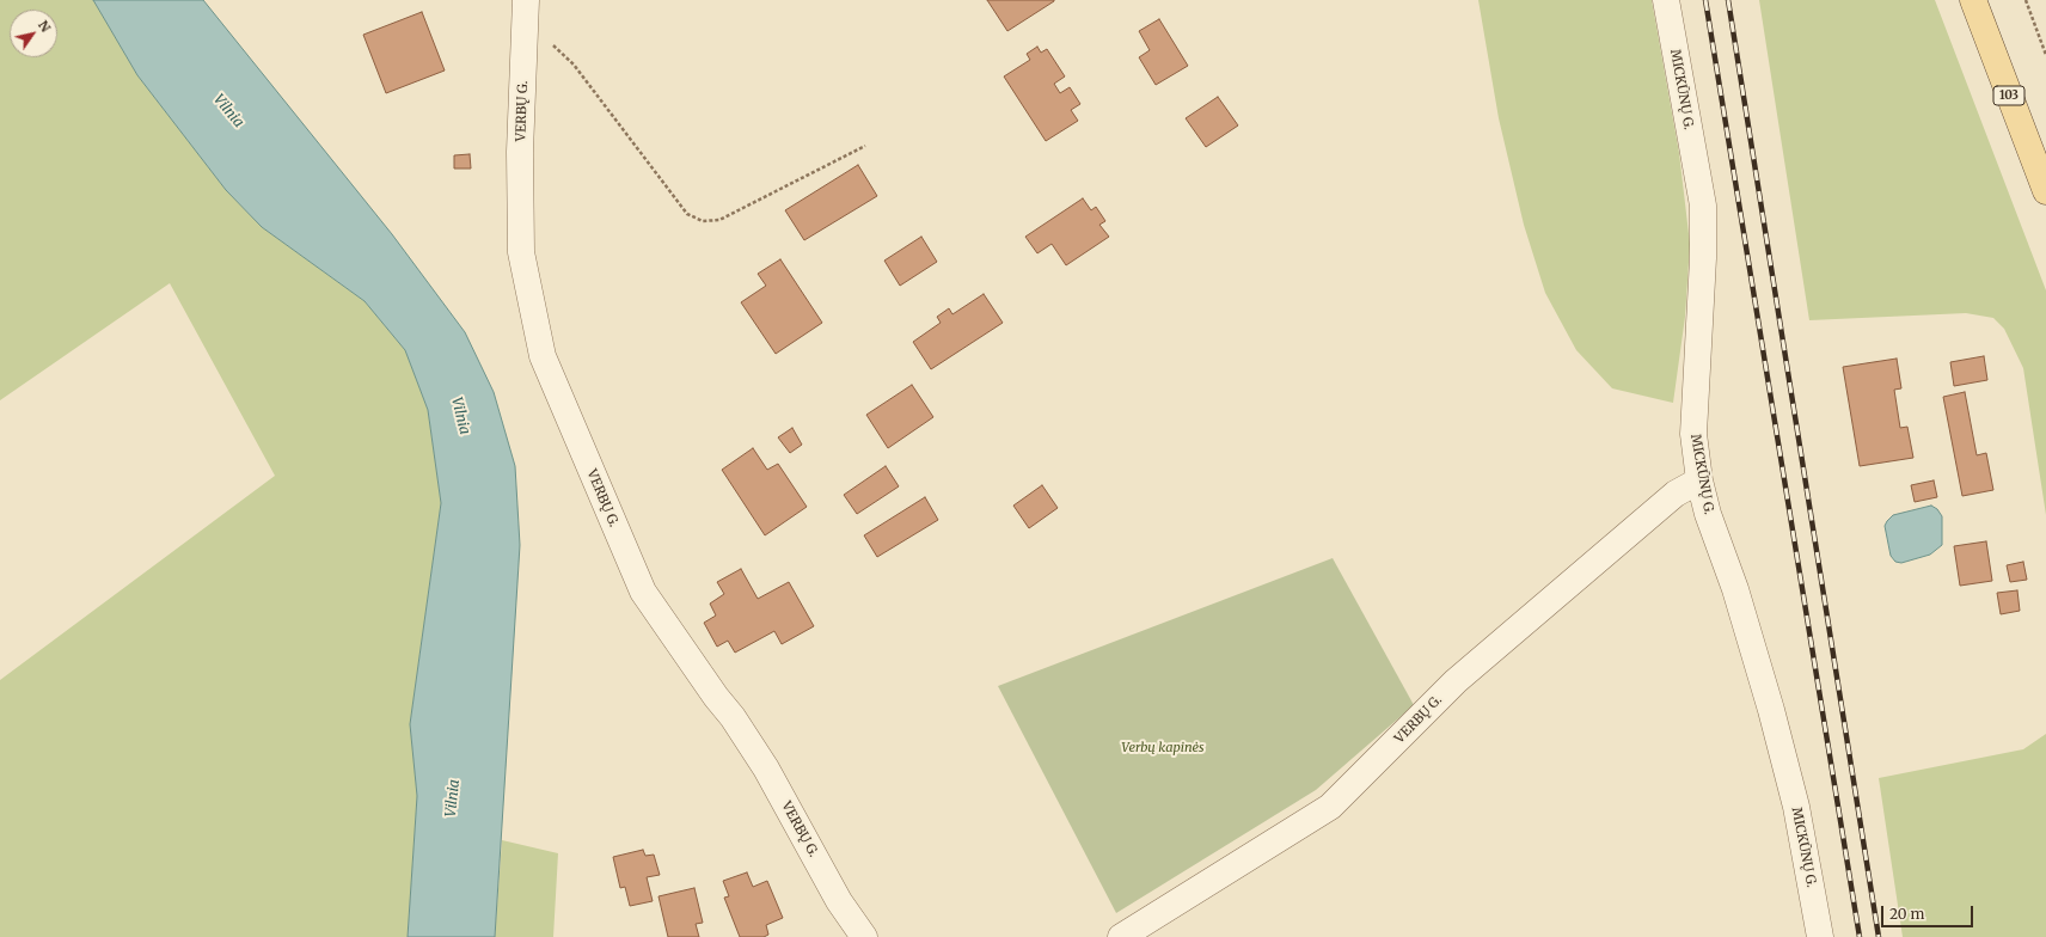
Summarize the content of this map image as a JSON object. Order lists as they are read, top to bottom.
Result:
{
  "streets": {
    "main road": ["103"],
    "street": ["MICKŪNŲ G.", "VERBŲ G."]
  },
  "crossings": [
    ["MICKŪNŲ G.", "VERBŲ G."]
  ],
  "water": ["Vilnia"],
  "parks": ["Verbų kapinės"],
  "scale_bar": "20 m",
  "north": "top right"
}
